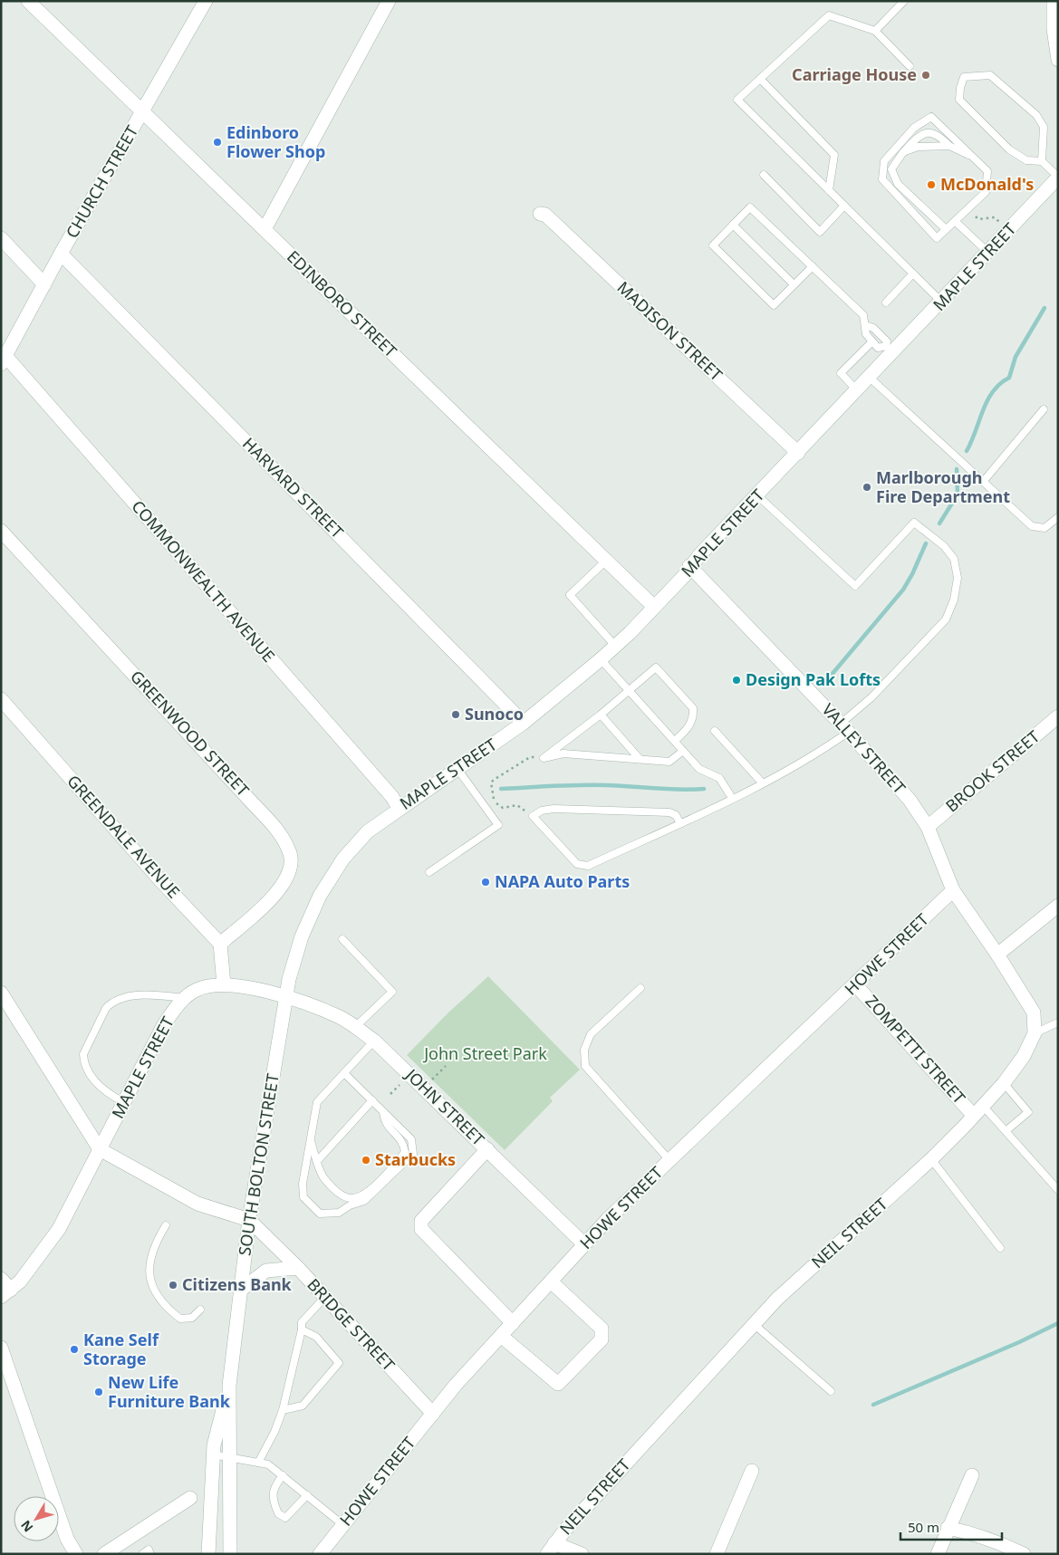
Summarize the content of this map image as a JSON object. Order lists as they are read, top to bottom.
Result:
{
  "streets": {
    "street": [
      "CHURCH STREET",
      "MAPLE STREET",
      "EDINBORO STREET",
      "MADISON STREET",
      "HARVARD STREET",
      "COMMONWEALTH AVENUE",
      "GREENWOOD STREET",
      "VALLEY STREET",
      "BROOK STREET",
      "GREENDALE AVENUE",
      "HOWE STREET",
      "ZOMPETTI STREET",
      "JOHN STREET",
      "SOUTH BOLTON STREET",
      "NEIL STREET",
      "BRIDGE STREET"
    ]
  },
  "crossings": [
    ["CHURCH STREET", "EDINBORO STREET"],
    ["CHURCH STREET", "HARVARD STREET"],
    ["CHURCH STREET", "COMMONWEALTH AVENUE"],
    ["MAPLE STREET", "EDINBORO STREET"],
    ["MAPLE STREET", "MADISON STREET"],
    ["MAPLE STREET", "HARVARD STREET"],
    ["MAPLE STREET", "COMMONWEALTH AVENUE"],
    ["MAPLE STREET", "VALLEY STREET"],
    ["MAPLE STREET", "JOHN STREET"],
    ["MAPLE STREET", "SOUTH BOLTON STREET"],
    ["MAPLE STREET", "BRIDGE STREET"],
    ["GREENWOOD STREET", "GREENDALE AVENUE"],
    ["VALLEY STREET", "BROOK STREET"],
    ["VALLEY STREET", "HOWE STREET"],
    ["HOWE STREET", "ZOMPETTI STREET"],
    ["HOWE STREET", "JOHN STREET"],
    ["HOWE STREET", "BRIDGE STREET"],
    ["ZOMPETTI STREET", "NEIL STREET"],
    ["JOHN STREET", "SOUTH BOLTON STREET"],
    ["SOUTH BOLTON STREET", "BRIDGE STREET"]
  ],
  "parks": ["John Street Park"],
  "places": [
    "Carriage House",
    "Edinboro Flower Shop",
    "McDonald's",
    "Marlborough Fire Department",
    "Design Pak Lofts",
    "Sunoco",
    "NAPA Auto Parts",
    "Starbucks",
    "Citizens Bank",
    "Kane Self Storage",
    "New Life Furniture Bank"
  ],
  "scale_bar": "50 m",
  "north": "bottom left"
}
